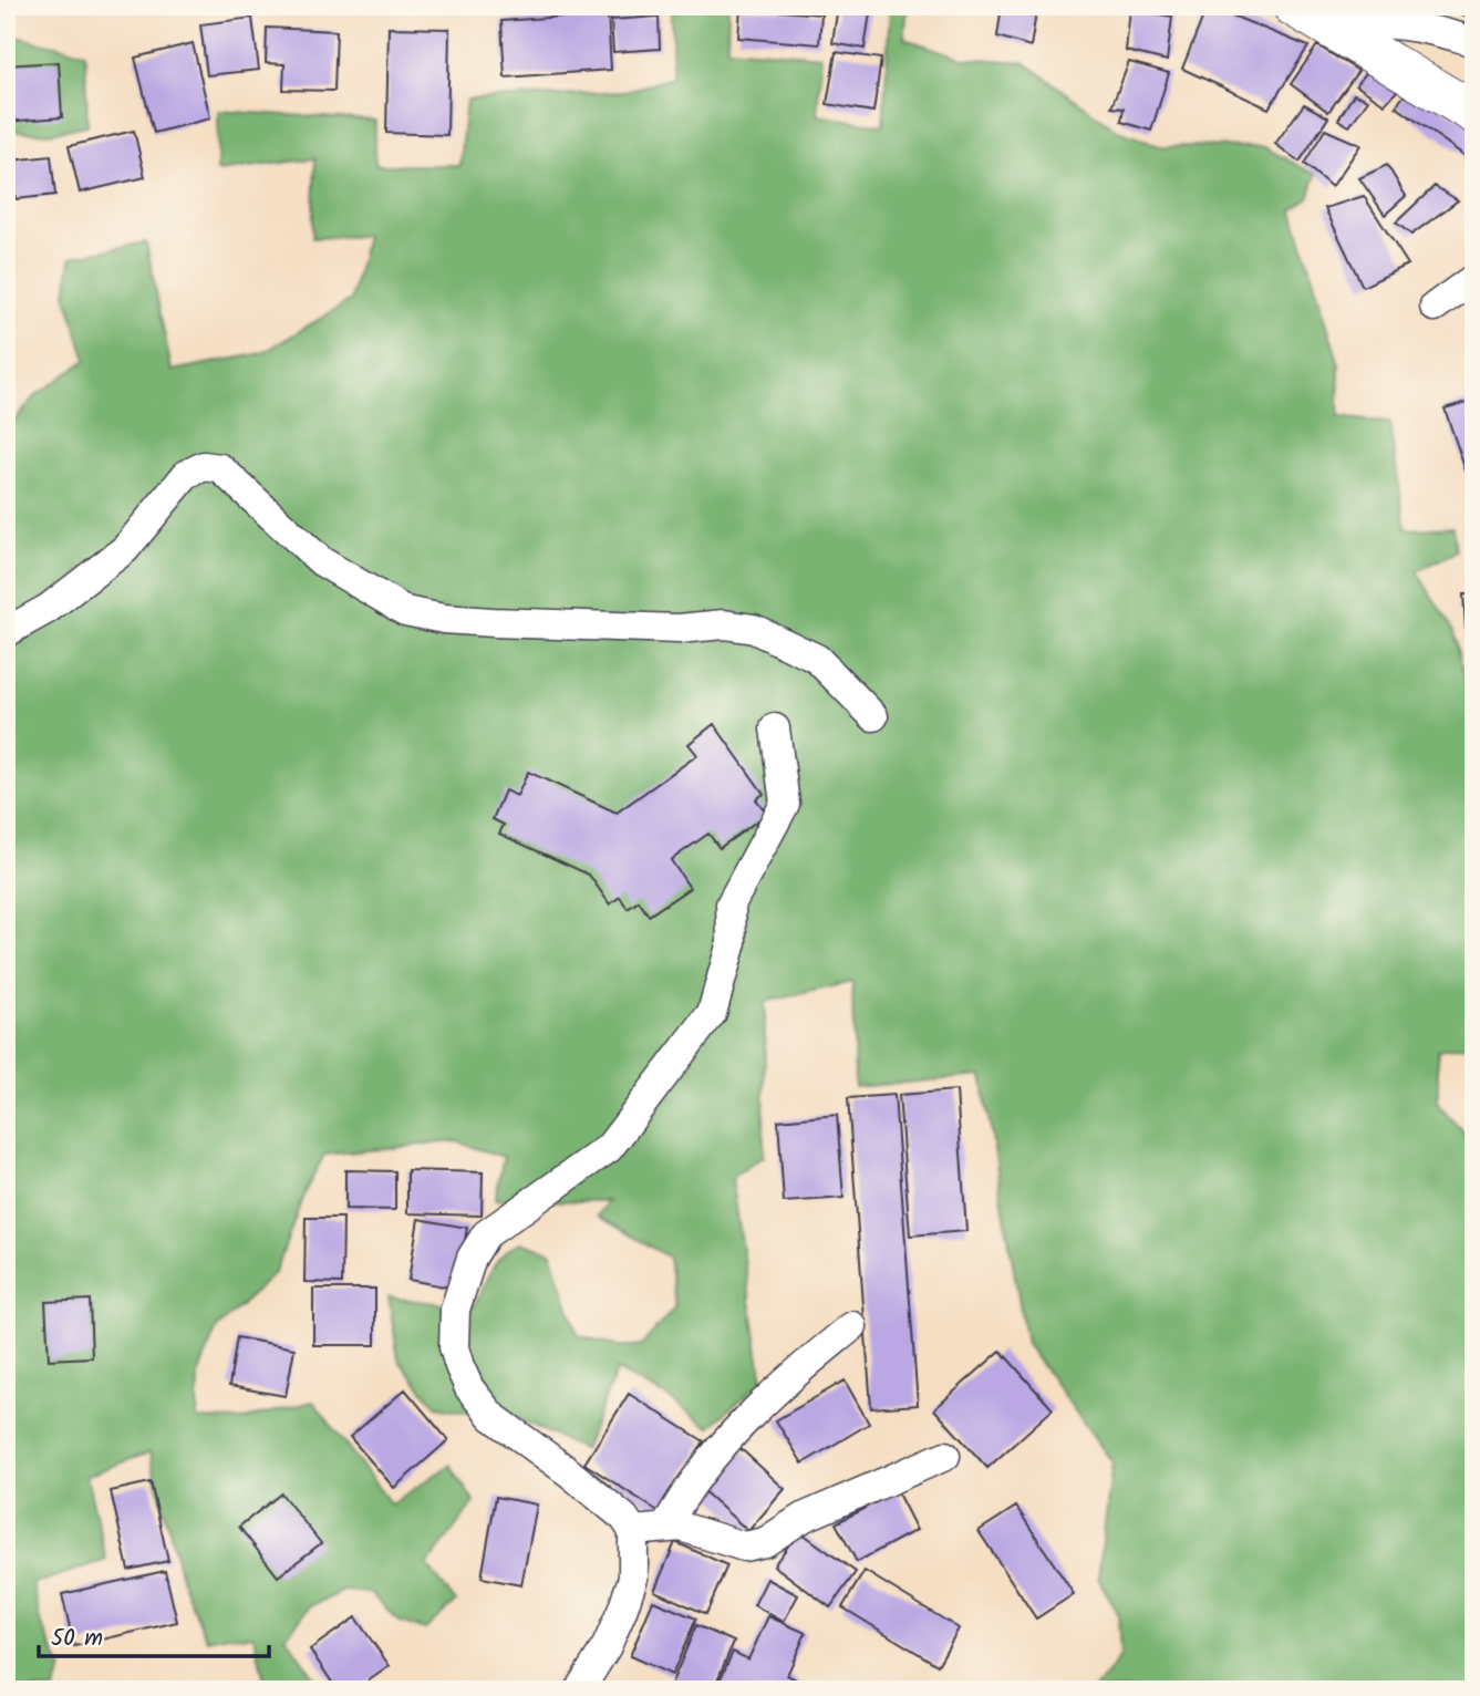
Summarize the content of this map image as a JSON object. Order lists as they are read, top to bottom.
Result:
{
  "scale_bar": "50 m"
}
